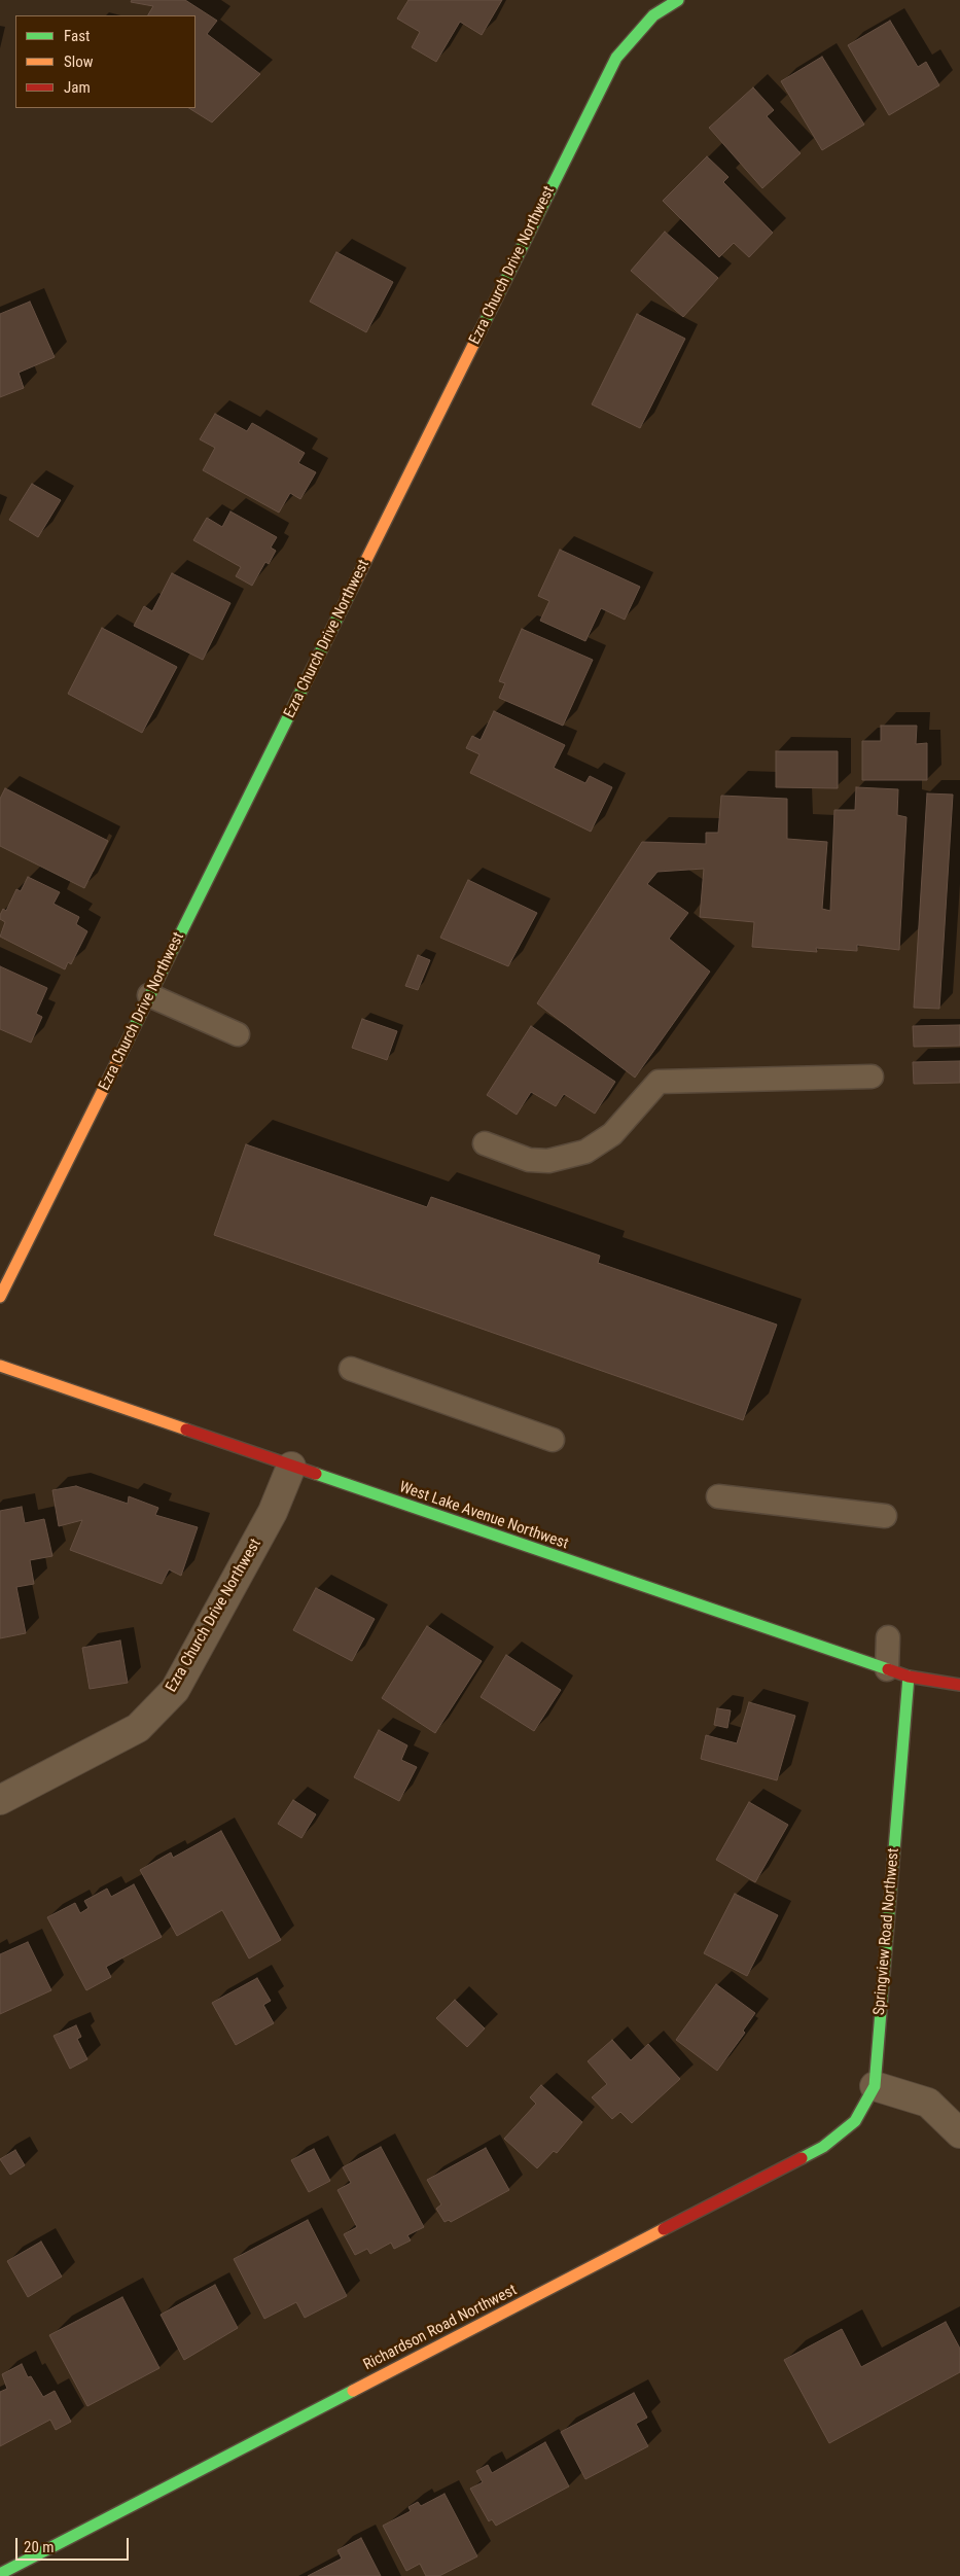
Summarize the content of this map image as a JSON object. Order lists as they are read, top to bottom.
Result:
{
  "streets": {
    "street": [
      "Ezra Church Drive Northwest",
      "West Lake Avenue Northwest",
      "Springview Road Northwest",
      "Richardson Road Northwest"
    ]
  },
  "crossings": [
    ["Ezra Church Drive Northwest", "West Lake Avenue Northwest"],
    ["West Lake Avenue Northwest", "Springview Road Northwest"],
    ["Springview Road Northwest", "Richardson Road Northwest"]
  ],
  "legend": ["Fast", "Slow", "Jam"],
  "scale_bar": "20 m"
}
